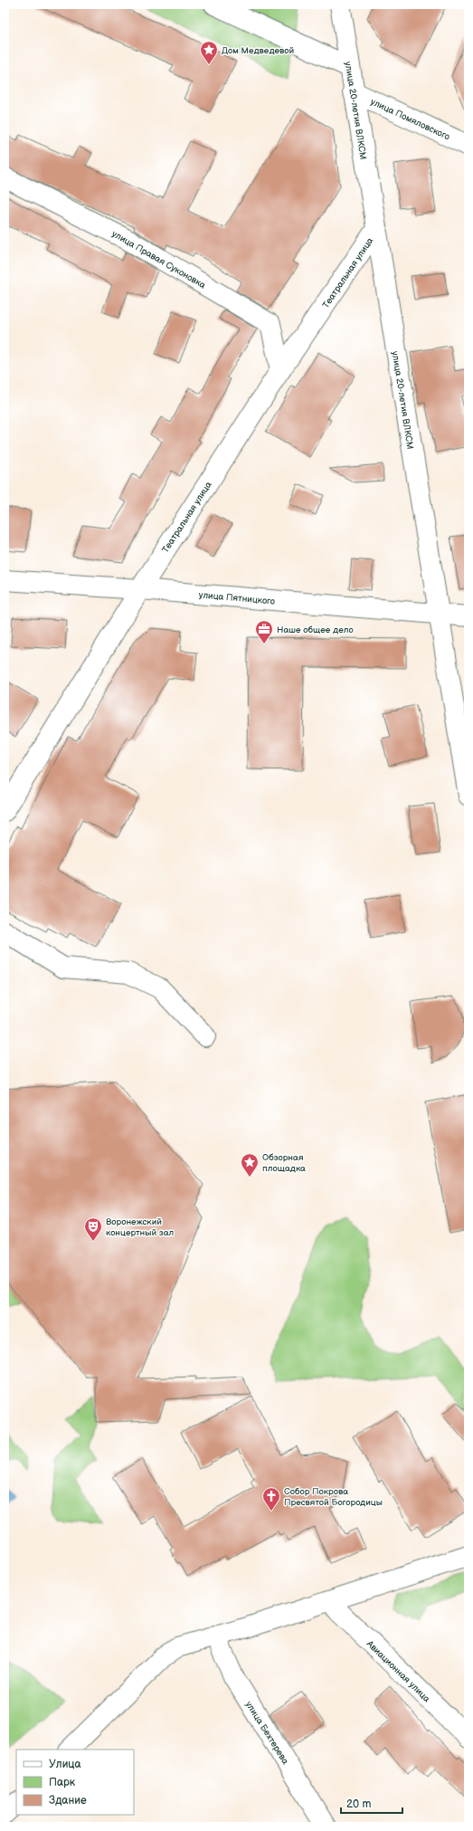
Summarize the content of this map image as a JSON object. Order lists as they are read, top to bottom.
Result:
{
  "streets": {
    "street": [
      "улица 20-летия ВЛКСМ",
      "улица Помяловского",
      "улица Правая Суконовка",
      "Театральная улица",
      "улица Пятницкого",
      "Авиационная улица",
      "улица Бехтерева"
    ]
  },
  "crossings": [
    ["улица 20-летия ВЛКСМ", "улица Помяловского"],
    ["улица 20-летия ВЛКСМ", "Театральная улица"],
    ["улица 20-летия ВЛКСМ", "улица Пятницкого"],
    ["улица Правая Суконовка", "Театральная улица"],
    ["Театральная улица", "улица Пятницкого"]
  ],
  "places": {
    "place": ["Дом Медведевой", "Обзорная площадка"],
    "office": ["Наше общее дело"],
    "theatre": ["Воронежский концертный зал"],
    "church": ["Собор Покрова Пресвятой Богородицы"]
  },
  "legend": ["Улица", "Парк", "Здание"],
  "scale_bar": "20 m"
}
